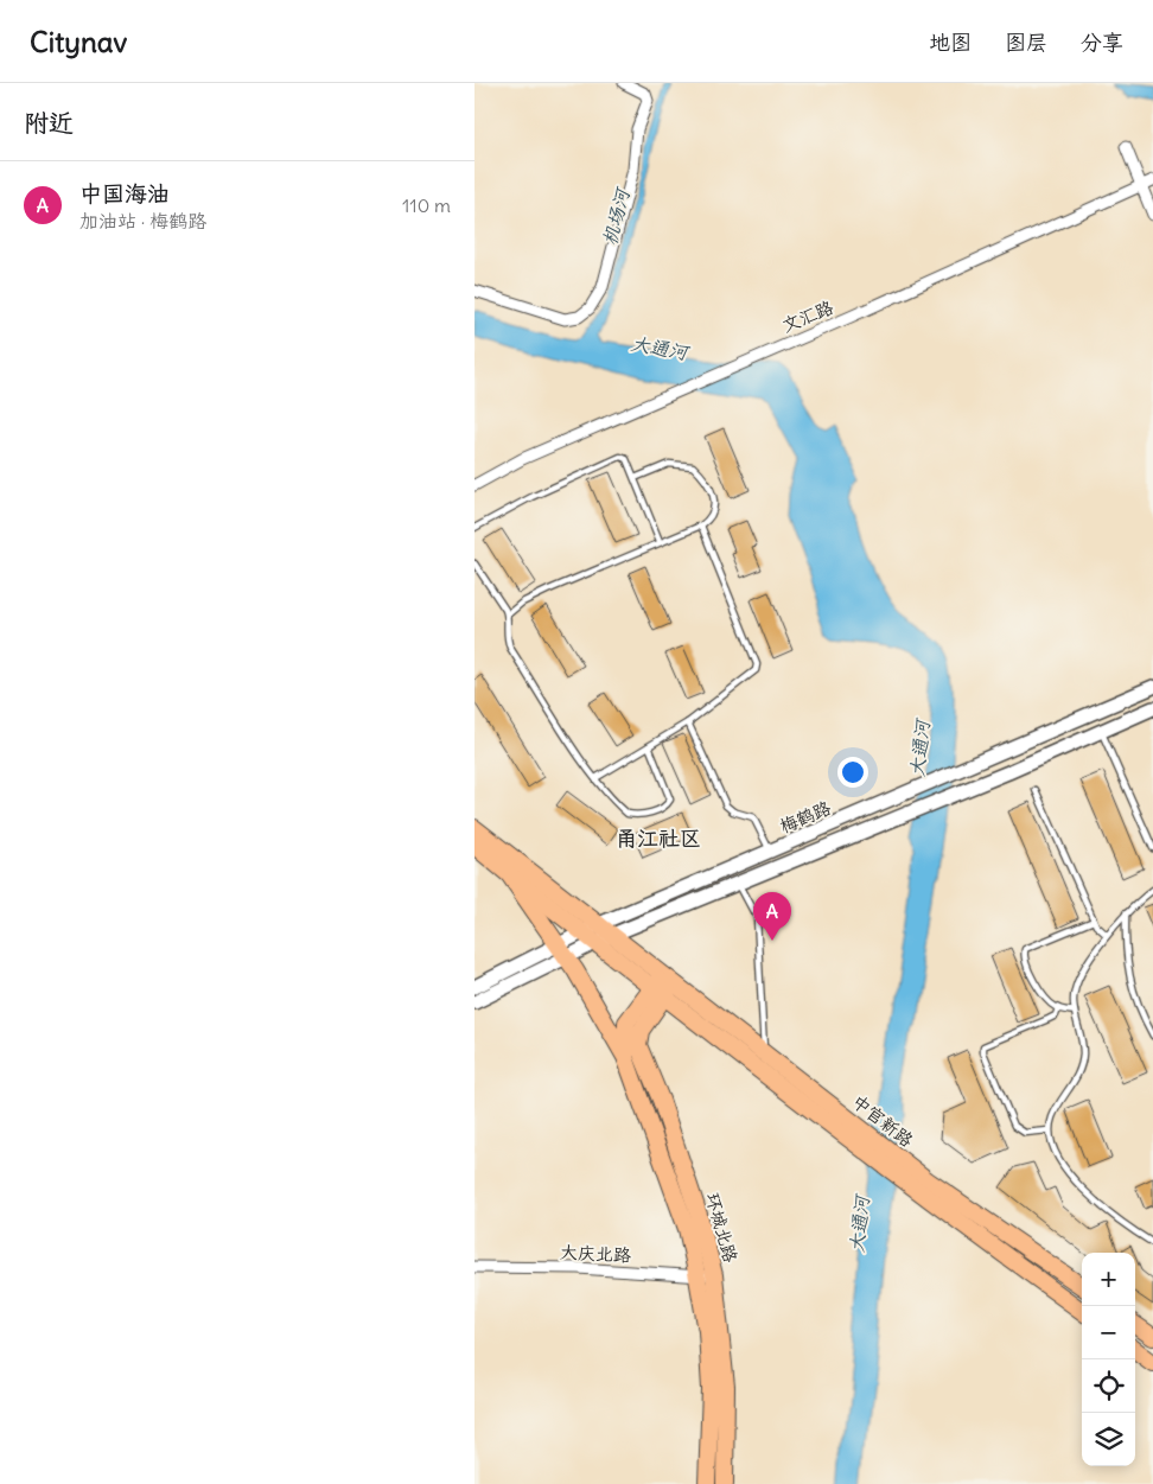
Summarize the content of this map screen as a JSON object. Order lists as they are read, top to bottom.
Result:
{
  "streets": {
    "main road": ["中官新路", "环城北路"],
    "street": ["文汇路", "梅鹤路", "大庆北路"]
  },
  "crossings": [
    ["梅鹤路", "环城北路"],
    ["中官新路", "环城北路"],
    ["环城北路", "大庆北路"]
  ],
  "districts": ["甬江社区"],
  "water": ["机场河", "大通河"],
  "page": {
    "header": "Citynav",
    "nav": ["地图", "图层", "分享"],
    "heading": "附近",
    "list": [
      {
        "mark": "A",
        "name": "中国海油",
        "note": "加油站 · 梅鹤路",
        "value": "110 m"
      }
    ],
    "pins": "A",
    "map_buttons": ["+", "−"]
  }
}
